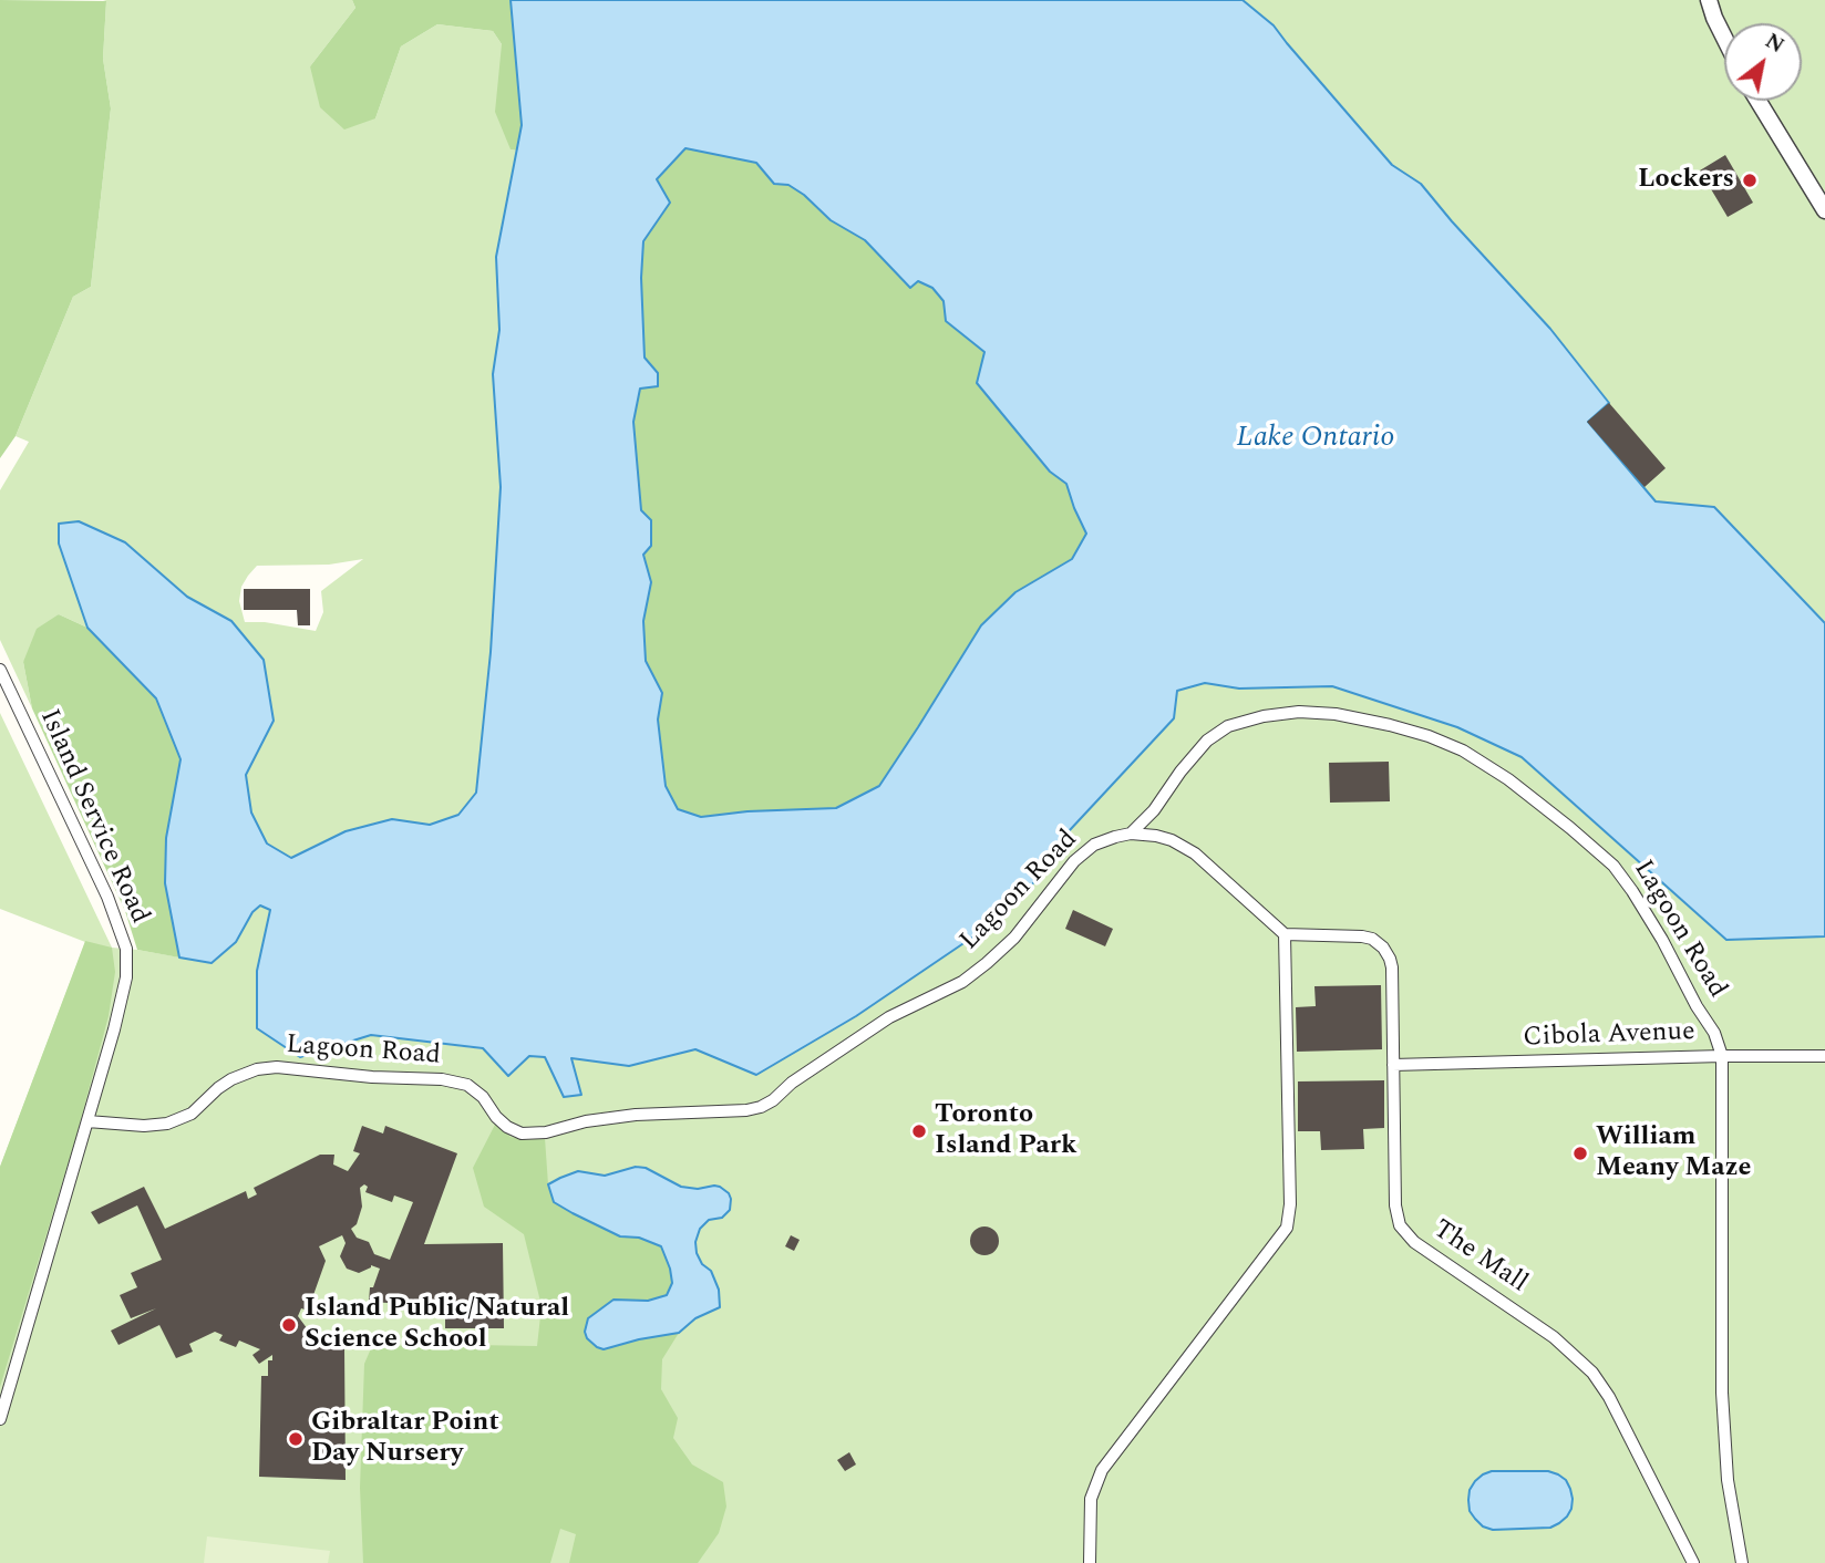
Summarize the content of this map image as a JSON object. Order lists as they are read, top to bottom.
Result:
{
  "streets": {
    "lane": [
      "Island Service Road",
      "Lagoon Road",
      "Cibola Avenue",
      "The Mall"
    ]
  },
  "crossings": [
    ["Island Service Road", "Lagoon Road"],
    ["Lagoon Road", "Cibola Avenue"],
    ["Cibola Avenue", "The Mall"]
  ],
  "water": ["Lake Ontario"],
  "places": [
    "Lockers",
    "Toronto Island Park",
    "William Meany Maze",
    "Island Public/Natural Science School",
    "Gibraltar Point Day Nursery"
  ],
  "north": "top right"
}
